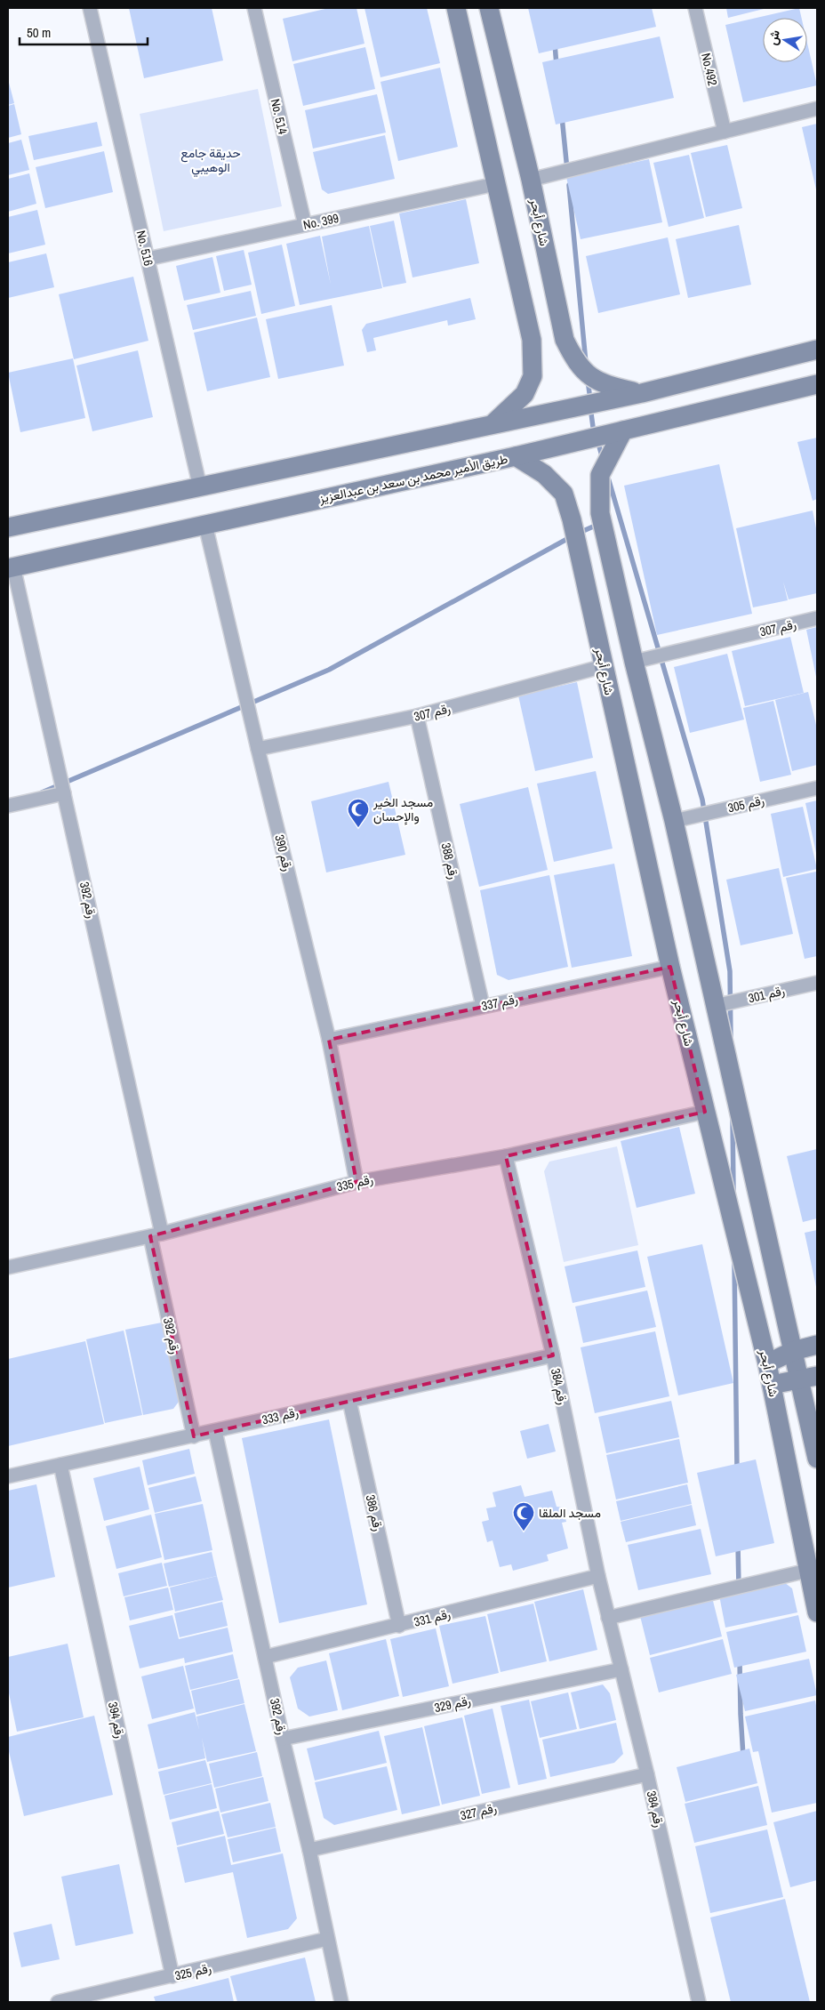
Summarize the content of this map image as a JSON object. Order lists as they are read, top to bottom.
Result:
{
  "streets": {
    "street": [
      "No.492",
      "No. 514",
      "No. 399",
      "شارع أبحر",
      "No. 516",
      "طريق الأمير محمد بن سعد بن عبدالعزيز",
      "رقم 307",
      "رقم 305",
      "رقم 390",
      "رقم 388",
      "رقم 392",
      "رقم 301",
      "رقم 337",
      "رقم 335",
      "رقم 384",
      "رقم 333",
      "رقم 386",
      "رقم 331",
      "رقم 329",
      "رقم 394",
      "رقم 327",
      "رقم 325"
    ]
  },
  "crossings": [
    ["No. 514", "No. 399"],
    ["No. 399", "No. 516"],
    ["شارع أبحر", "طريق الأمير محمد بن سعد بن عبدالعزيز"],
    ["شارع أبحر", "رقم 307"],
    ["شارع أبحر", "رقم 337"],
    ["شارع أبحر", "رقم 335"],
    ["طريق الأمير محمد بن سعد بن عبدالعزيز", "رقم 390"],
    ["طريق الأمير محمد بن سعد بن عبدالعزيز", "رقم 392"],
    ["رقم 307", "رقم 390"],
    ["رقم 307", "رقم 388"],
    ["رقم 390", "رقم 337"],
    ["رقم 390", "رقم 335"],
    ["رقم 388", "رقم 337"],
    ["رقم 392", "رقم 335"],
    ["رقم 392", "رقم 333"],
    ["رقم 392", "رقم 331"],
    ["رقم 392", "رقم 329"],
    ["رقم 392", "رقم 327"],
    ["رقم 392", "رقم 325"],
    ["رقم 335", "رقم 384"],
    ["رقم 384", "رقم 333"],
    ["رقم 384", "رقم 331"],
    ["رقم 384", "رقم 329"],
    ["رقم 384", "رقم 327"],
    ["رقم 333", "رقم 386"],
    ["رقم 333", "رقم 394"],
    ["رقم 386", "رقم 331"],
    ["رقم 394", "رقم 325"]
  ],
  "parks": ["حديقة جامع الوهيبي"],
  "places": {
    "mosque": ["مسجد الخير والإحسان", "مسجد الملقا"]
  },
  "scale_bar": "50 m",
  "north": "left"
}
